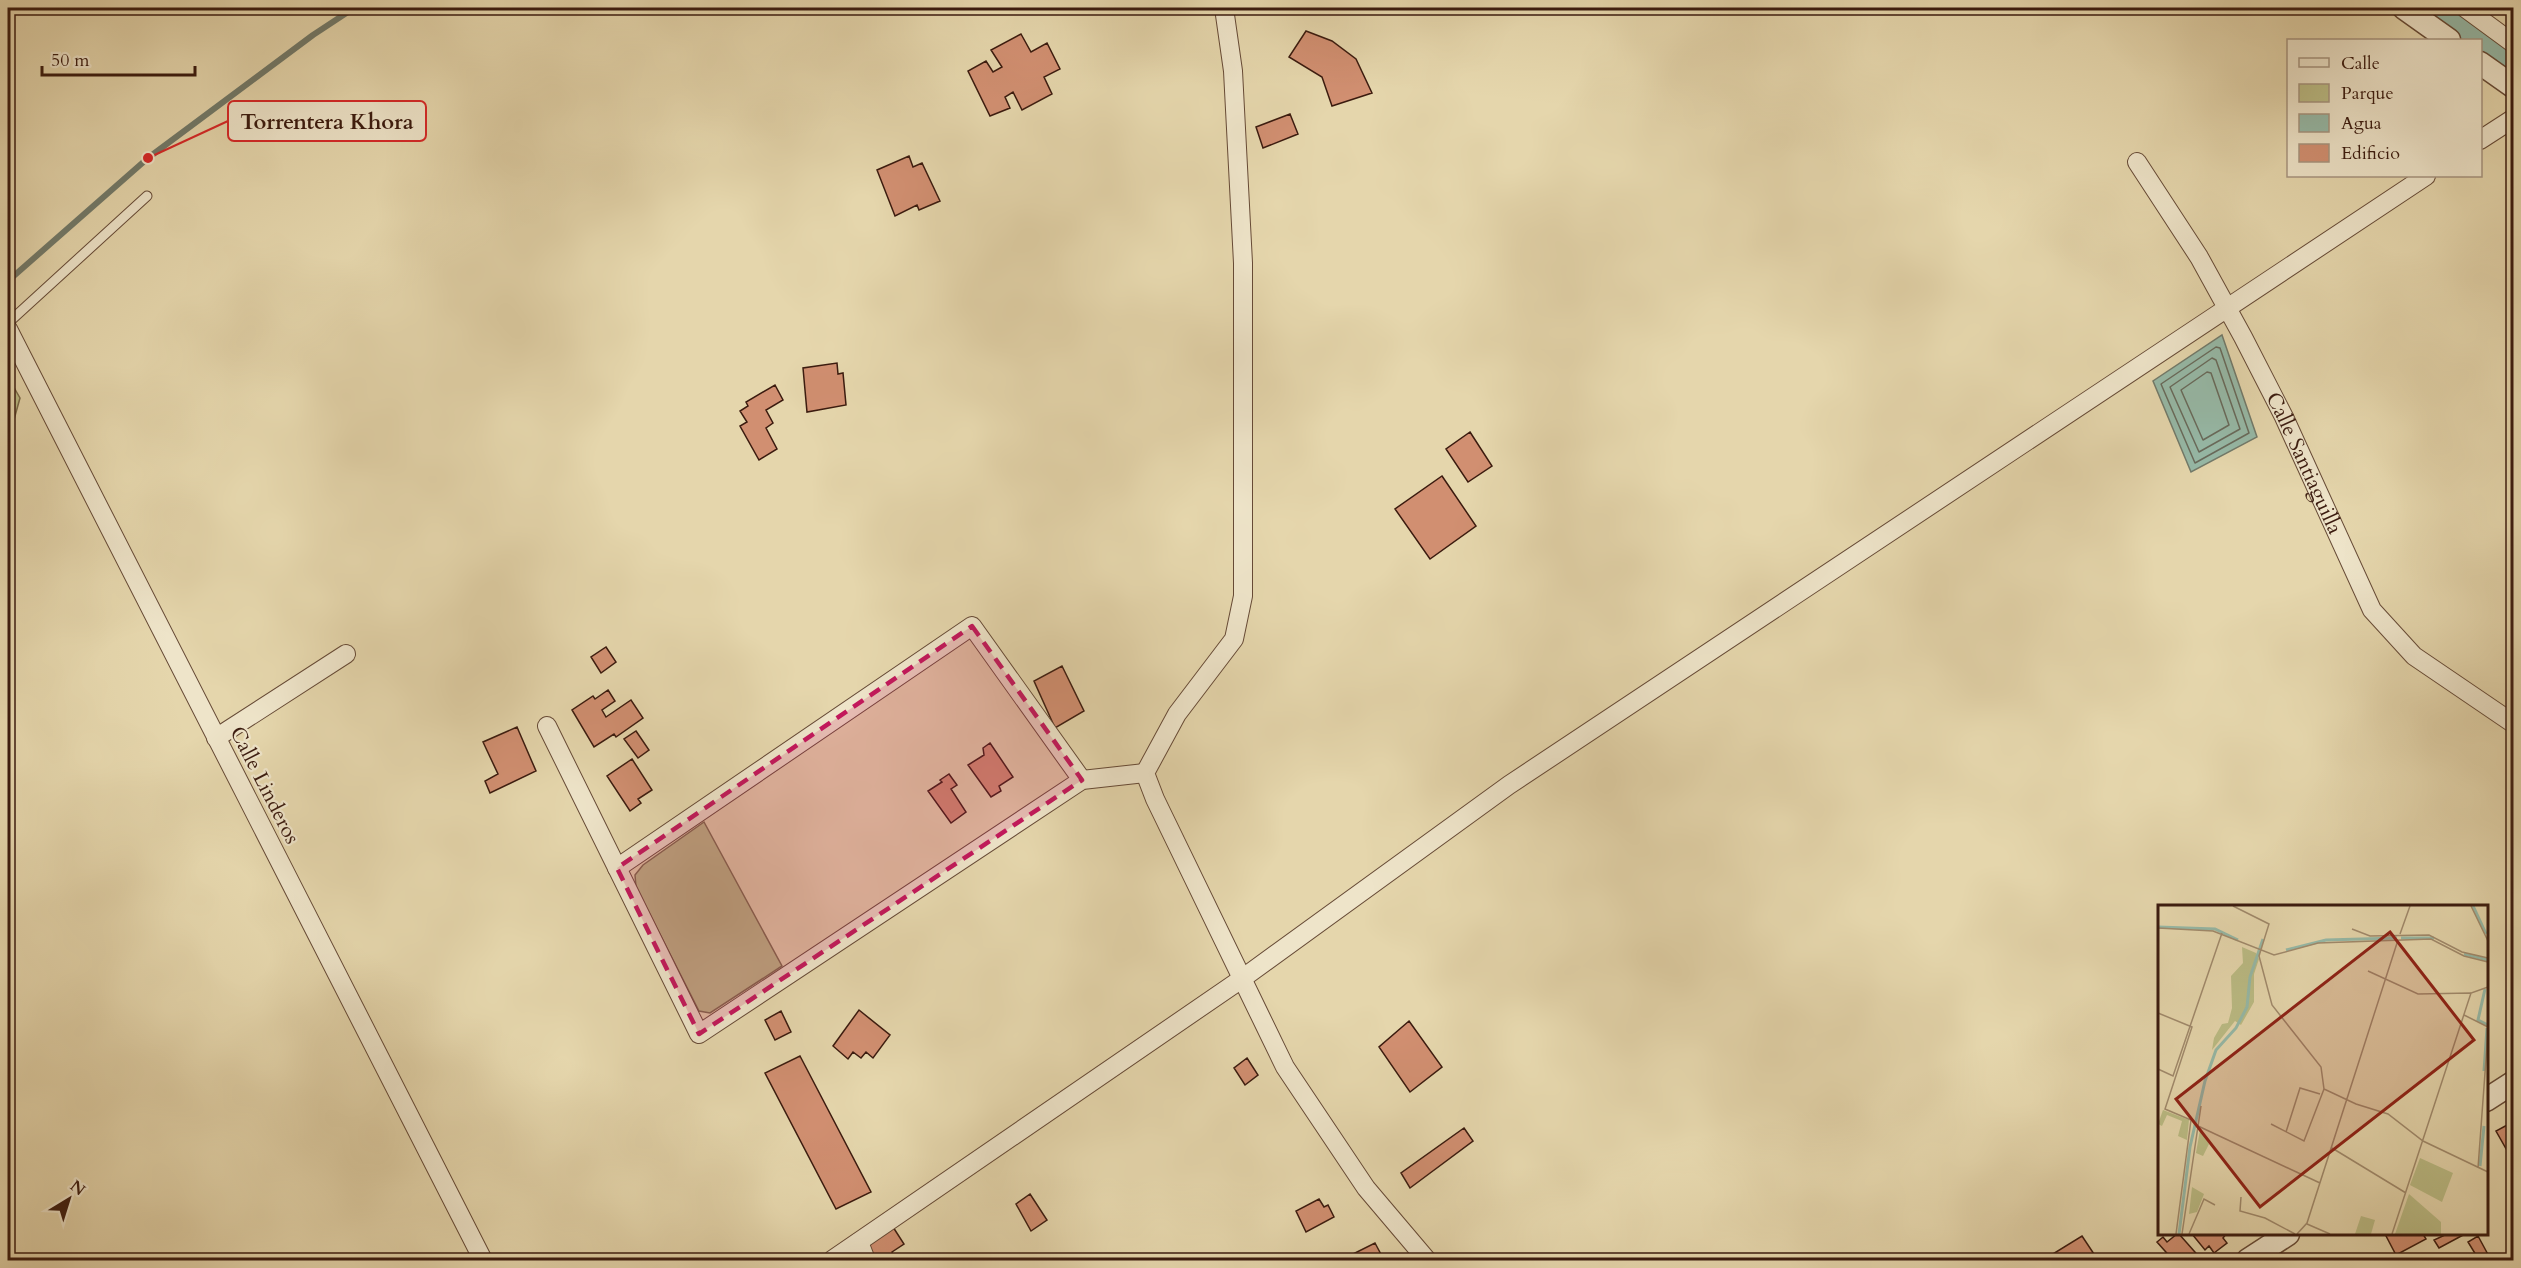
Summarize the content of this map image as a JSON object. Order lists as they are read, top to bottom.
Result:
{
  "streets": {
    "street": ["Calle Santiaguilla", "Calle Linderos"]
  },
  "places": ["Torrentera Khora"],
  "legend": [
    "Calle",
    "Parque",
    "Agua",
    "Edificio"
  ],
  "scale_bar": "50 m",
  "north": "top right"
}
